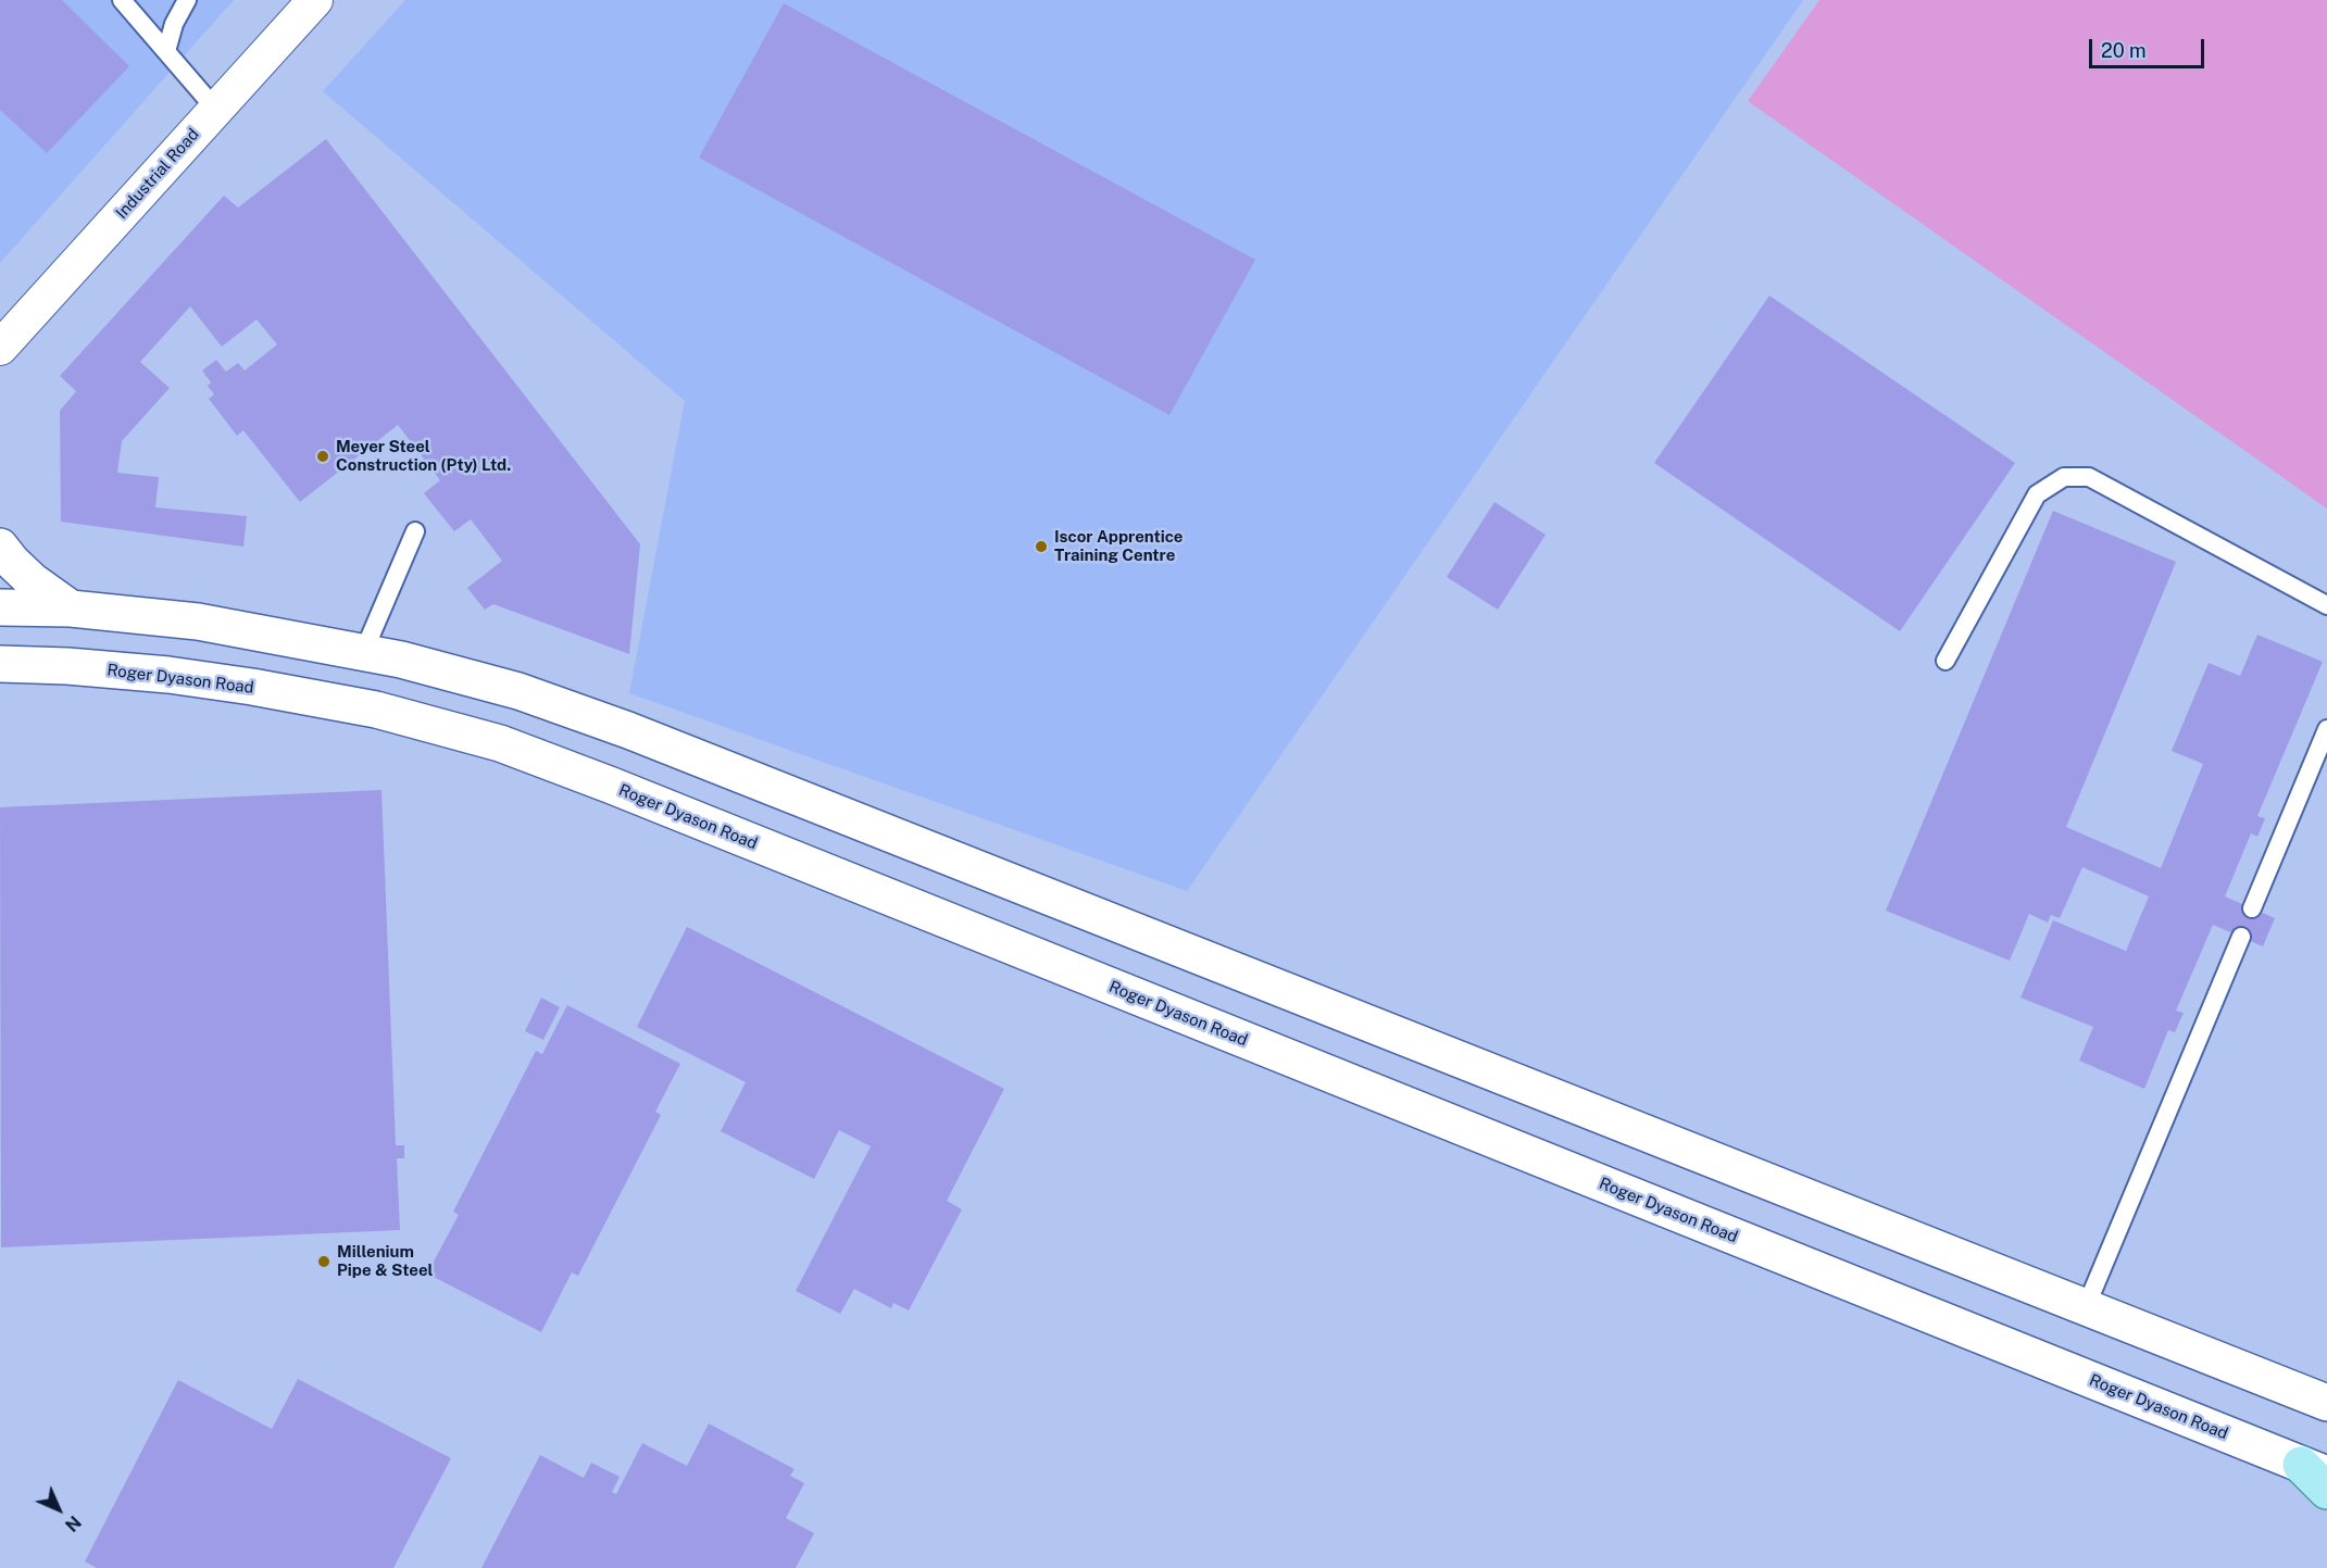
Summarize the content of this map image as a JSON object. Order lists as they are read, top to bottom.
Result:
{
  "streets": {
    "main road": ["Roger Dyason Road"],
    "street": ["Industrial Road"]
  },
  "places": ["Meyer Steel Construction (Pty) Ltd.", "Iscor Apprentice Training Centre", "Millenium Pipe & Steel"],
  "scale_bar": "20 m",
  "north": "bottom right"
}
